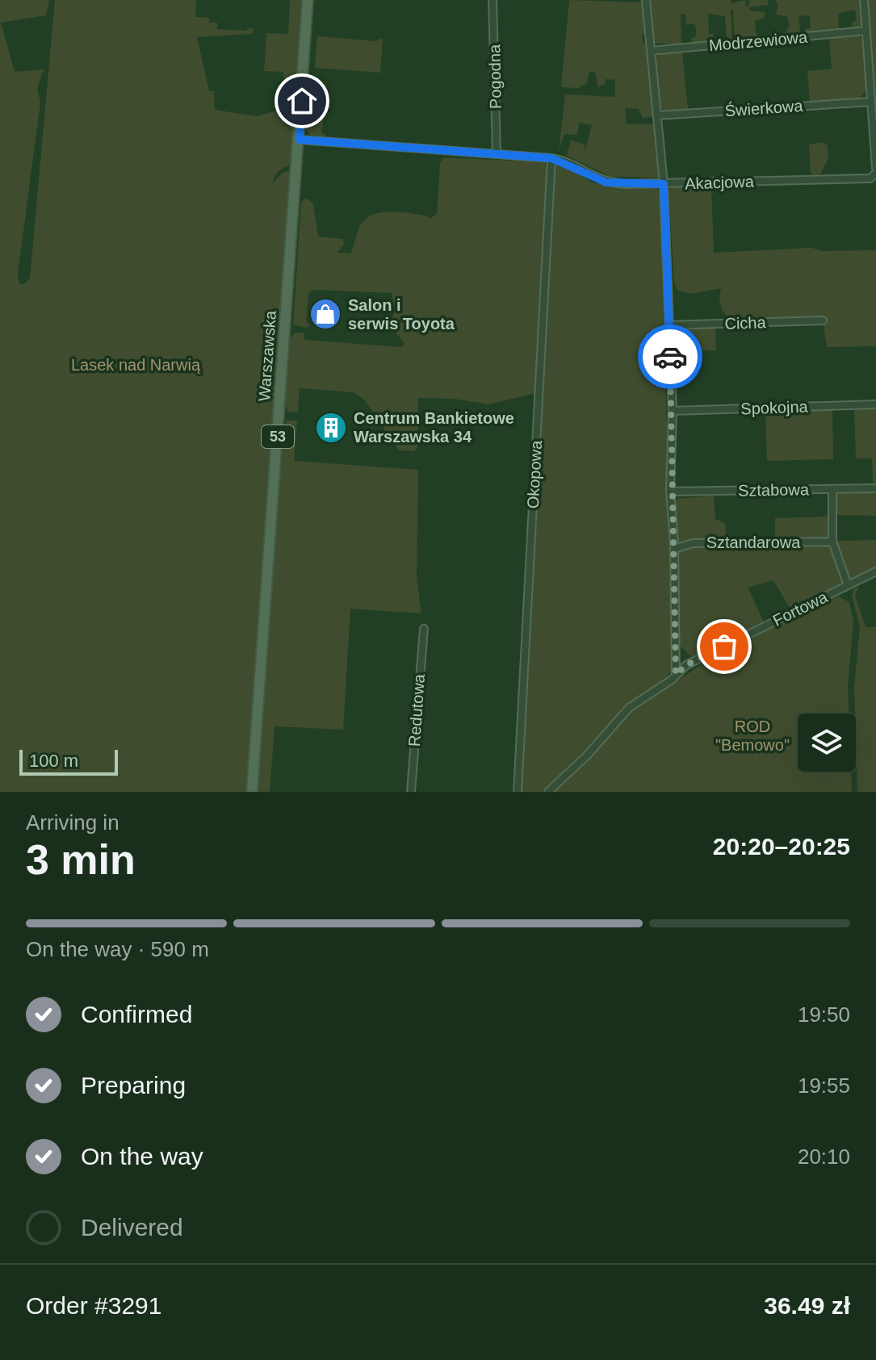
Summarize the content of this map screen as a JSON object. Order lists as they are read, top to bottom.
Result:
{
  "streets": {
    "main road": ["Warszawska", "53"],
    "street": [
      "Modrzewiowa",
      "Pogodna",
      "Świerkowa",
      "Akacjowa",
      "Cicha",
      "Spokojna",
      "Okopowa",
      "Sztabowa",
      "Sztandarowa",
      "Fortowa",
      "Redutowa"
    ]
  },
  "crossings": [
    ["Pogodna", "Akacjowa"],
    ["Akacjowa", "Warszawska"],
    ["Akacjowa", "Okopowa"]
  ],
  "parks": ["Lasek nad Narwią", "ROD \"Bemowo\""],
  "places": {
    "shop": ["Salon i serwis Toyota"],
    "building": ["Centrum Bankietowe Warszawska 34"]
  },
  "scale_bar": "100 m",
  "page": {
    "scale": "100 m",
    "heading": ["3 min", "Arriving in", "20:20–20:25"],
    "panel": ["Order #3291", "36.49 zł"],
    "bar": "On the way · 590 m",
    "list": [
      ["Confirmed", "19:50"],
      ["Preparing", "19:55"],
      ["On the way", "20:10"],
      "Delivered"
    ]
  }
}
